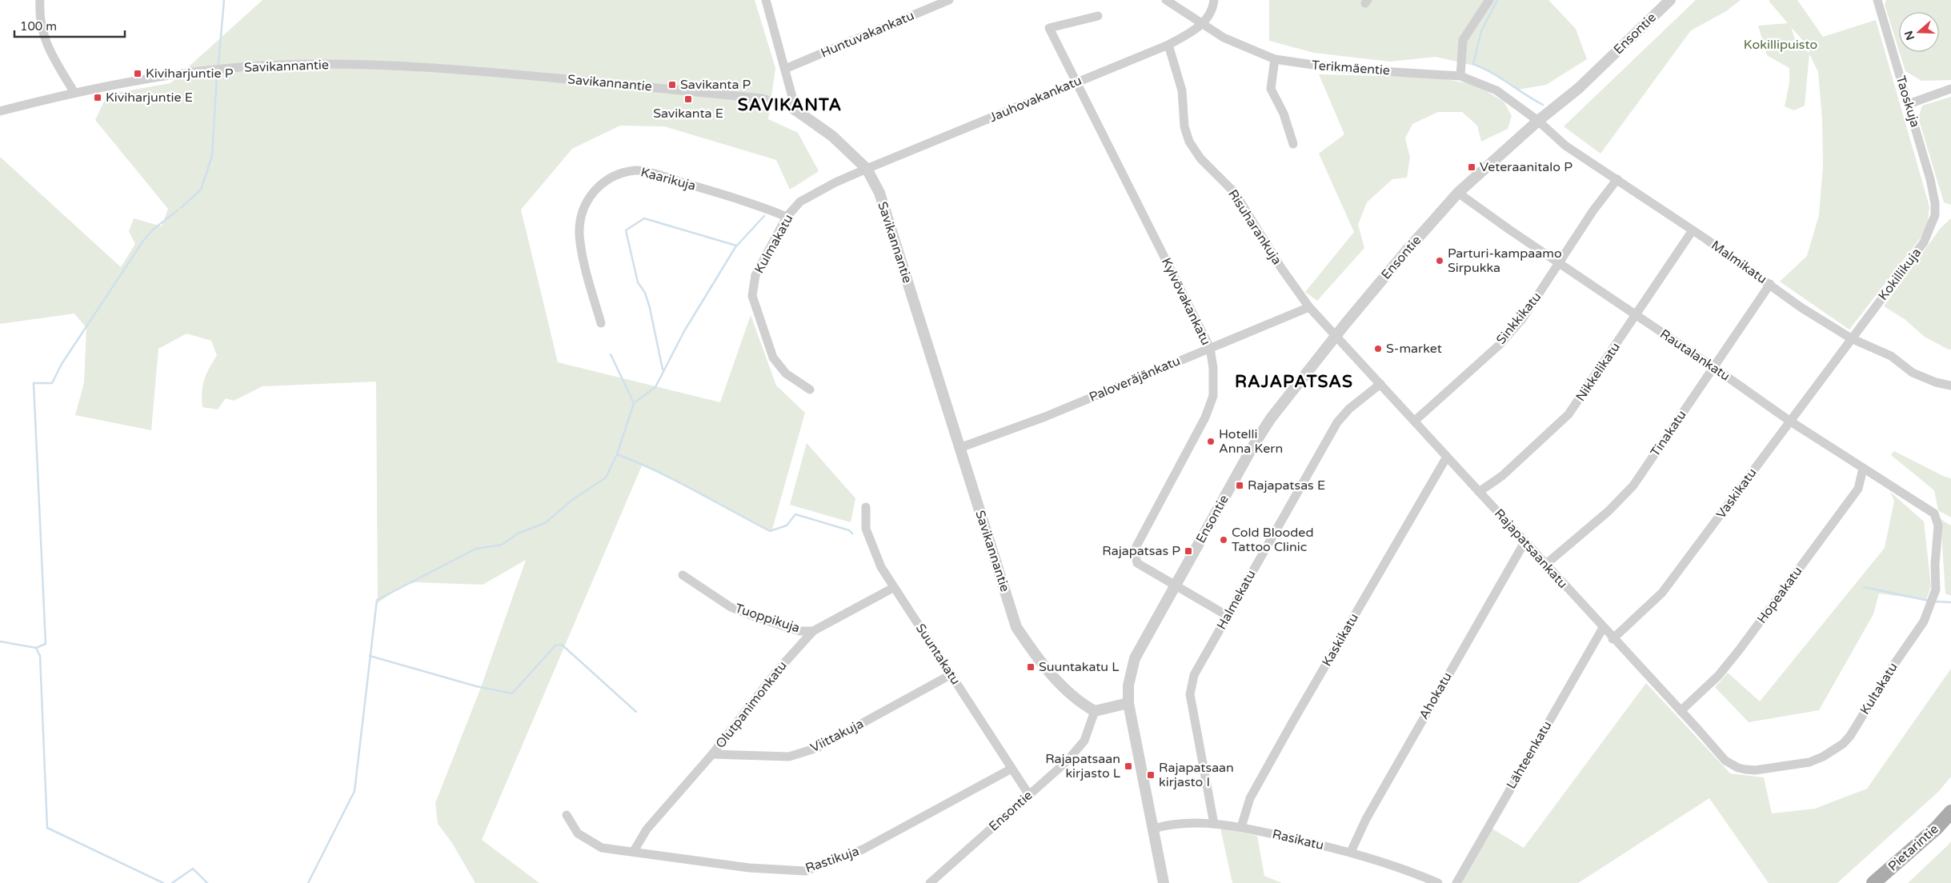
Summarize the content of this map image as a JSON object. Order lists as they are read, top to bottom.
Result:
{
  "streets": {
    "main road": ["Pietarintie"],
    "street": [
      "Ensontie",
      "Huntuvakankatu",
      "Savikannantie",
      "Terikmäentie",
      "Jauhovakankatu",
      "Taoskuja",
      "Kaarikuja",
      "Risuharankuja",
      "Kulmakatu",
      "Malmikatu",
      "Kokillikuja",
      "Kylvövakankatu",
      "Sinkkikatu",
      "Rautalankatu",
      "Nikkelikatu",
      "Paloveräjänkatu",
      "Tinakatu",
      "Vaskikatu",
      "Rajapatsaankatu",
      "Hopeakatu",
      "Halmekatu",
      "Tuoppikuja",
      "Kaskikatu",
      "Suuntakatu",
      "Kultakatu",
      "Ahokatu",
      "Olutpanimonkatu",
      "Viittakuja",
      "Lähteenkatu",
      "Rasikatu",
      "Rastikuja"
    ]
  },
  "crossings": [
    ["Ensontie", "Savikannantie"],
    ["Ensontie", "Terikmäentie"],
    ["Ensontie", "Risuharankuja"],
    ["Ensontie", "Malmikatu"],
    ["Ensontie", "Kylvövakankatu"],
    ["Ensontie", "Rautalankatu"],
    ["Ensontie", "Rajapatsaankatu"],
    ["Ensontie", "Suuntakatu"],
    ["Ensontie", "Rasikatu"],
    ["Savikannantie", "Jauhovakankatu"],
    ["Savikannantie", "Kulmakatu"],
    ["Savikannantie", "Paloveräjänkatu"],
    ["Terikmäentie", "Jauhovakankatu"],
    ["Terikmäentie", "Malmikatu"],
    ["Jauhovakankatu", "Risuharankuja"],
    ["Jauhovakankatu", "Kulmakatu"],
    ["Jauhovakankatu", "Kylvövakankatu"],
    ["Taoskuja", "Kokillikuja"],
    ["Kaarikuja", "Kulmakatu"],
    ["Risuharankuja", "Paloveräjänkatu"],
    ["Risuharankuja", "Rajapatsaankatu"],
    ["Malmikatu", "Kokillikuja"],
    ["Malmikatu", "Sinkkikatu"],
    ["Malmikatu", "Nikkelikatu"],
    ["Malmikatu", "Tinakatu"],
    ["Malmikatu", "Vaskikatu"],
    ["Kokillikuja", "Vaskikatu"],
    ["Kylvövakankatu", "Paloveräjänkatu"],
    ["Kylvövakankatu", "Halmekatu"],
    ["Sinkkikatu", "Rautalankatu"],
    ["Sinkkikatu", "Rajapatsaankatu"],
    ["Rautalankatu", "Nikkelikatu"],
    ["Rautalankatu", "Tinakatu"],
    ["Rautalankatu", "Vaskikatu"],
    ["Rautalankatu", "Hopeakatu"],
    ["Rautalankatu", "Kultakatu"],
    ["Nikkelikatu", "Rajapatsaankatu"],
    ["Tinakatu", "Rajapatsaankatu"],
    ["Vaskikatu", "Rajapatsaankatu"],
    ["Rajapatsaankatu", "Hopeakatu"],
    ["Rajapatsaankatu", "Halmekatu"],
    ["Rajapatsaankatu", "Kaskikatu"],
    ["Rajapatsaankatu", "Kultakatu"],
    ["Rajapatsaankatu", "Ahokatu"],
    ["Rajapatsaankatu", "Lähteenkatu"],
    ["Halmekatu", "Rasikatu"],
    ["Tuoppikuja", "Olutpanimonkatu"],
    ["Kaskikatu", "Rasikatu"],
    ["Suuntakatu", "Olutpanimonkatu"],
    ["Suuntakatu", "Viittakuja"],
    ["Suuntakatu", "Rastikuja"],
    ["Ahokatu", "Rasikatu"],
    ["Olutpanimonkatu", "Viittakuja"],
    ["Olutpanimonkatu", "Rastikuja"]
  ],
  "districts": ["SAVIKANTA", "RAJAPATSAS"],
  "parks": ["Kokillipuisto"],
  "places": {
    "transit": [
      "Kiviharjuntie P",
      "Savikanta P",
      "Kiviharjuntie E",
      "Savikanta E",
      "Veteraanitalo P",
      "Rajapatsas E",
      "Rajapatsas P",
      "Suuntakatu L",
      "Rajapatsaan kirjasto L",
      "Rajapatsaan kirjasto I"
    ],
    "other": [
      "Parturi-kampaamo Sirpukka",
      "S-market",
      "Hotelli Anna Kern",
      "Cold Blooded Tattoo Clinic"
    ]
  },
  "scale_bar": "100 m",
  "north": "left"
}
